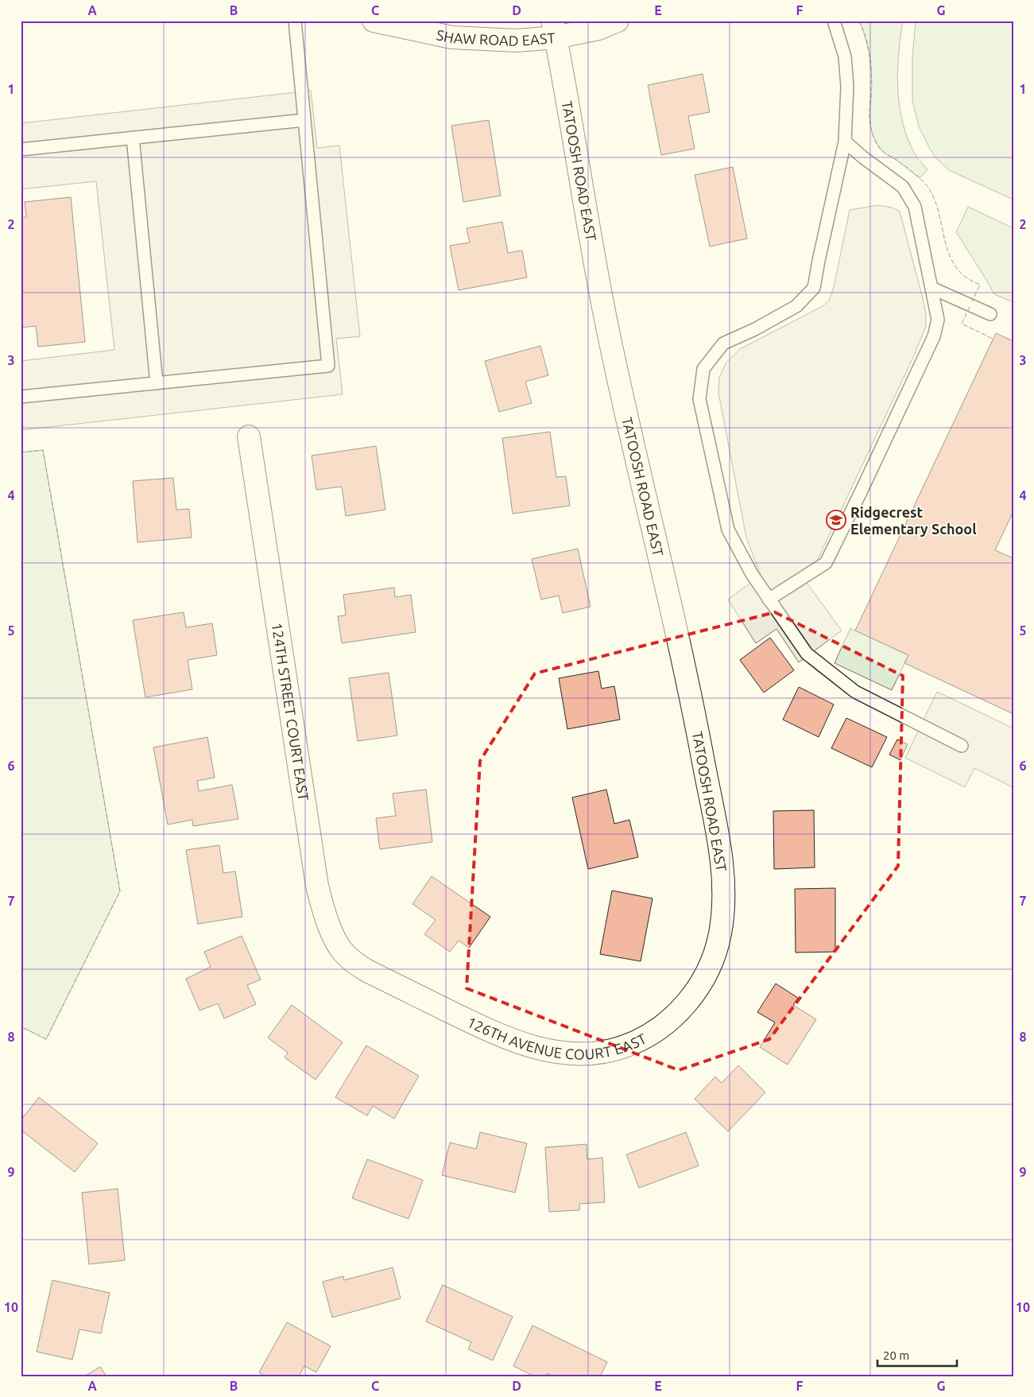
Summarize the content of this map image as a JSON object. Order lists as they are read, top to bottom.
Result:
{
  "streets": {
    "street": [
      "SHAW ROAD EAST",
      "TATOOSH ROAD EAST",
      "124TH STREET COURT EAST",
      "126TH AVENUE COURT EAST"
    ]
  },
  "crossings": [
    ["SHAW ROAD EAST", "TATOOSH ROAD EAST"],
    ["TATOOSH ROAD EAST", "126TH AVENUE COURT EAST"],
    ["124TH STREET COURT EAST", "126TH AVENUE COURT EAST"]
  ],
  "places": {
    "school or university": ["Ridgecrest Elementary School"]
  },
  "scale_bar": "20 m",
  "grid": {
    "columns": [
      "A",
      "B",
      "C",
      "D",
      "E",
      "F",
      "G"
    ],
    "rows": [
      "1",
      "2",
      "3",
      "4",
      "5",
      "6",
      "7",
      "8",
      "9",
      "10"
    ]
  }
}
